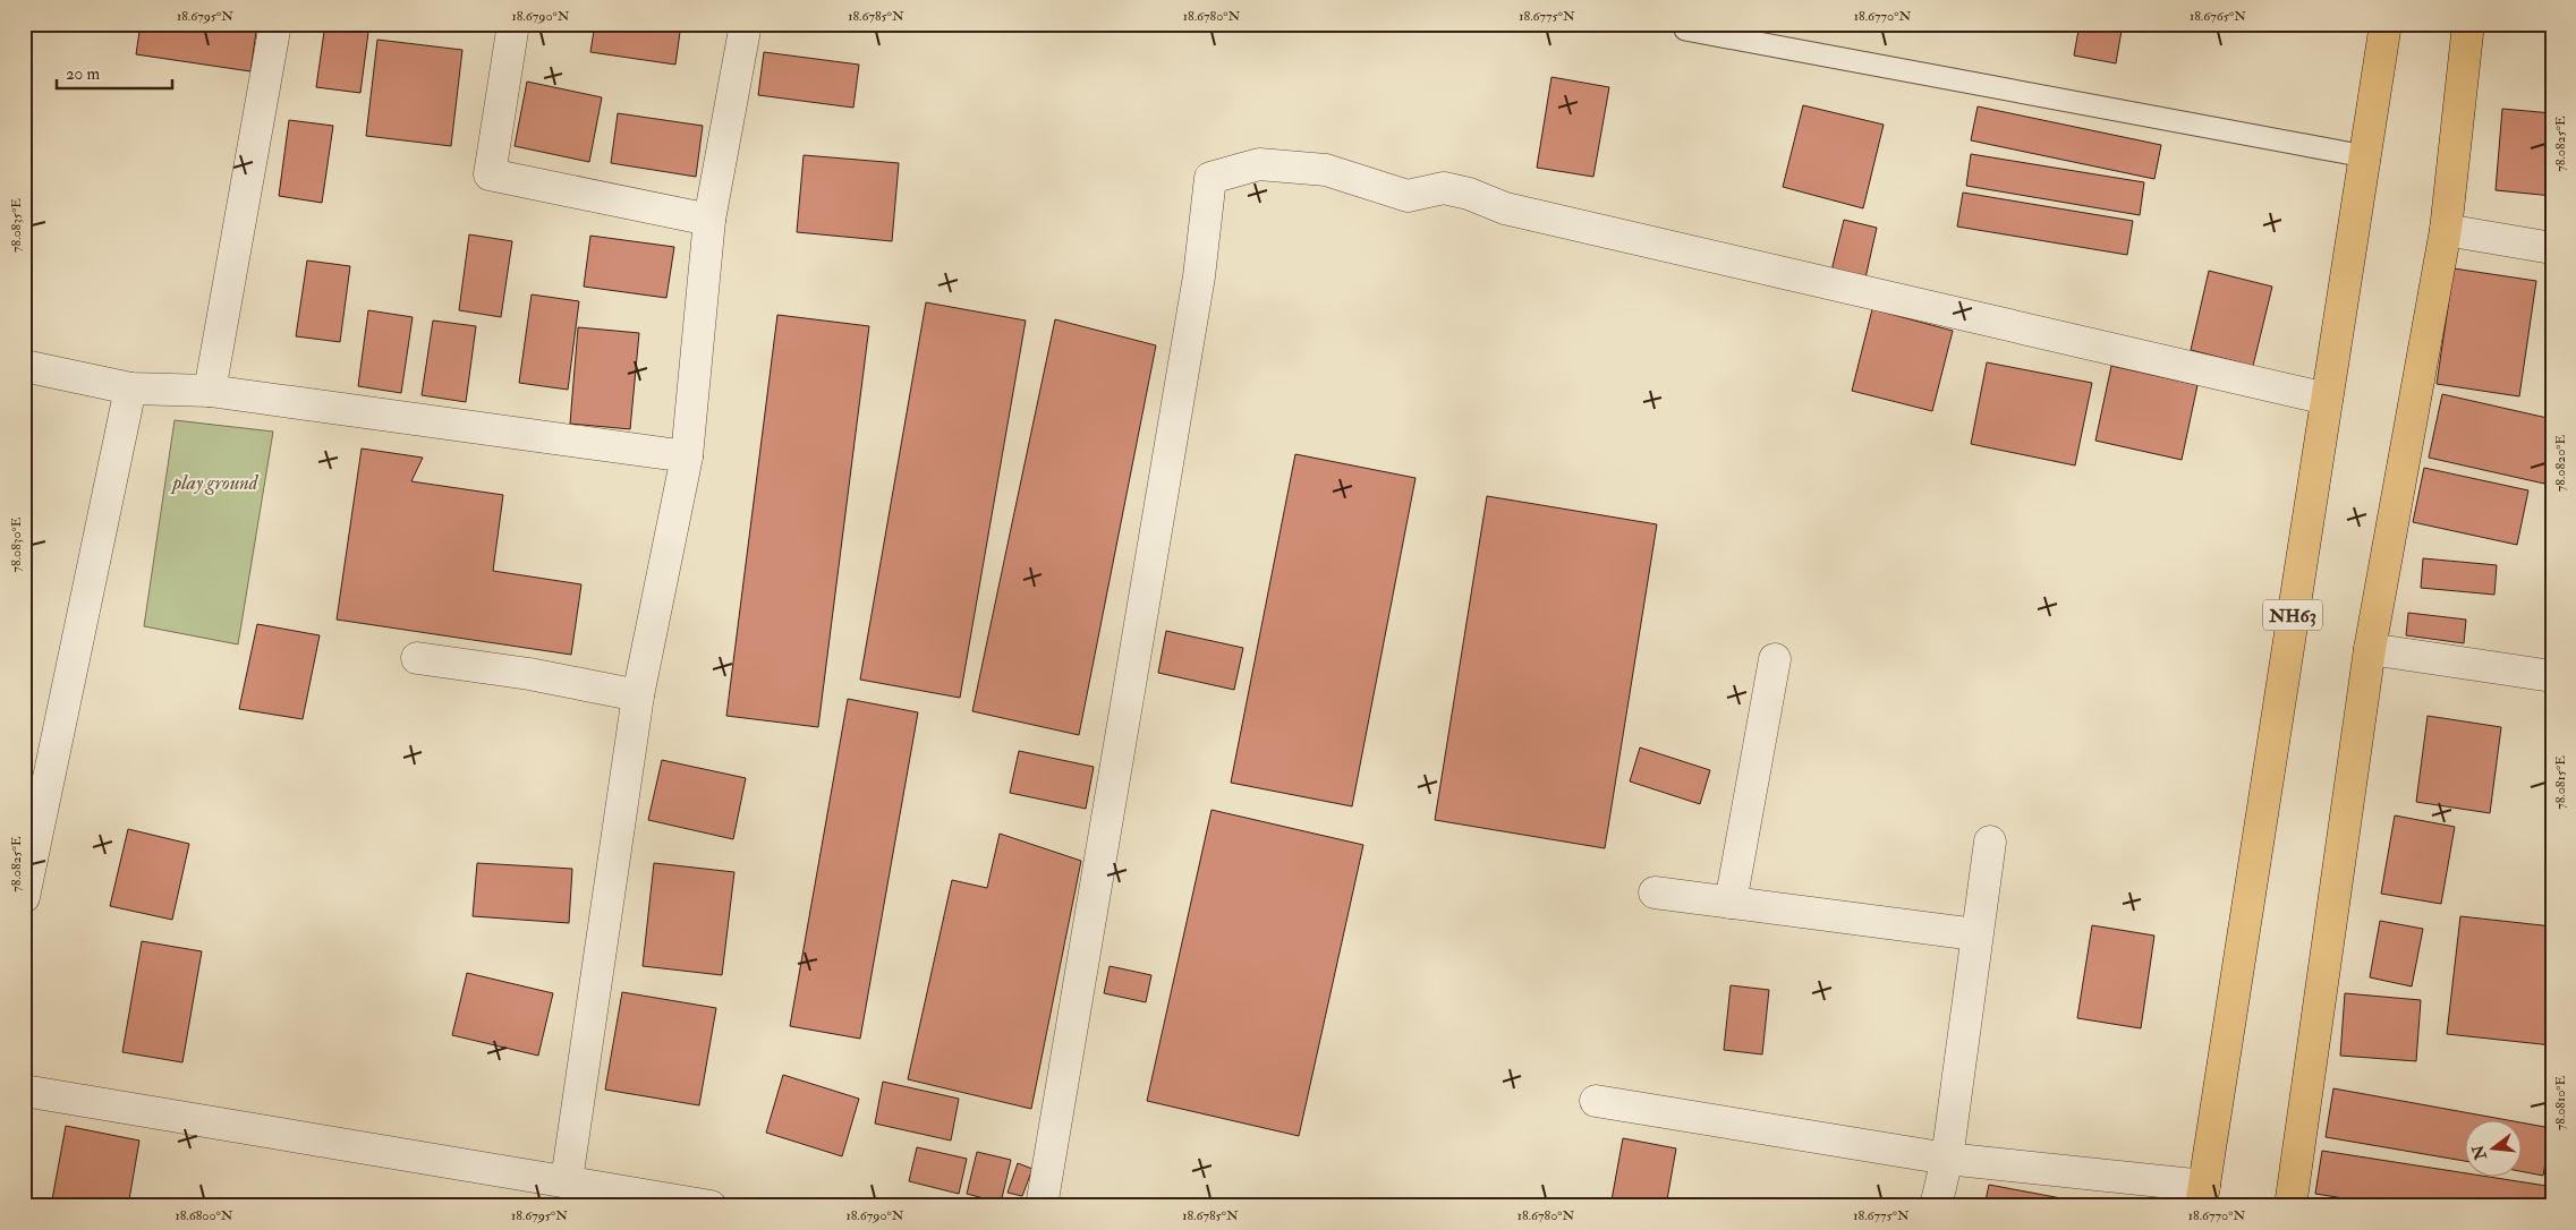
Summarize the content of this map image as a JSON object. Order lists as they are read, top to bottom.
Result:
{
  "streets": {
    "highway": ["NH63"]
  },
  "parks": ["play ground"],
  "scale_bar": "20 m",
  "north": "left",
  "coordinates": [
    "18.6795°N",
    "18.6790°N",
    "18.6785°N",
    "18.6780°N",
    "18.6775°N",
    "18.6770°N",
    "18.6765°N",
    "78.0825°E",
    "78.0835°E",
    "78.0820°E",
    "78.0830°E",
    "78.0815°E",
    "78.0810°E",
    "18.6800°N"
  ]
}
